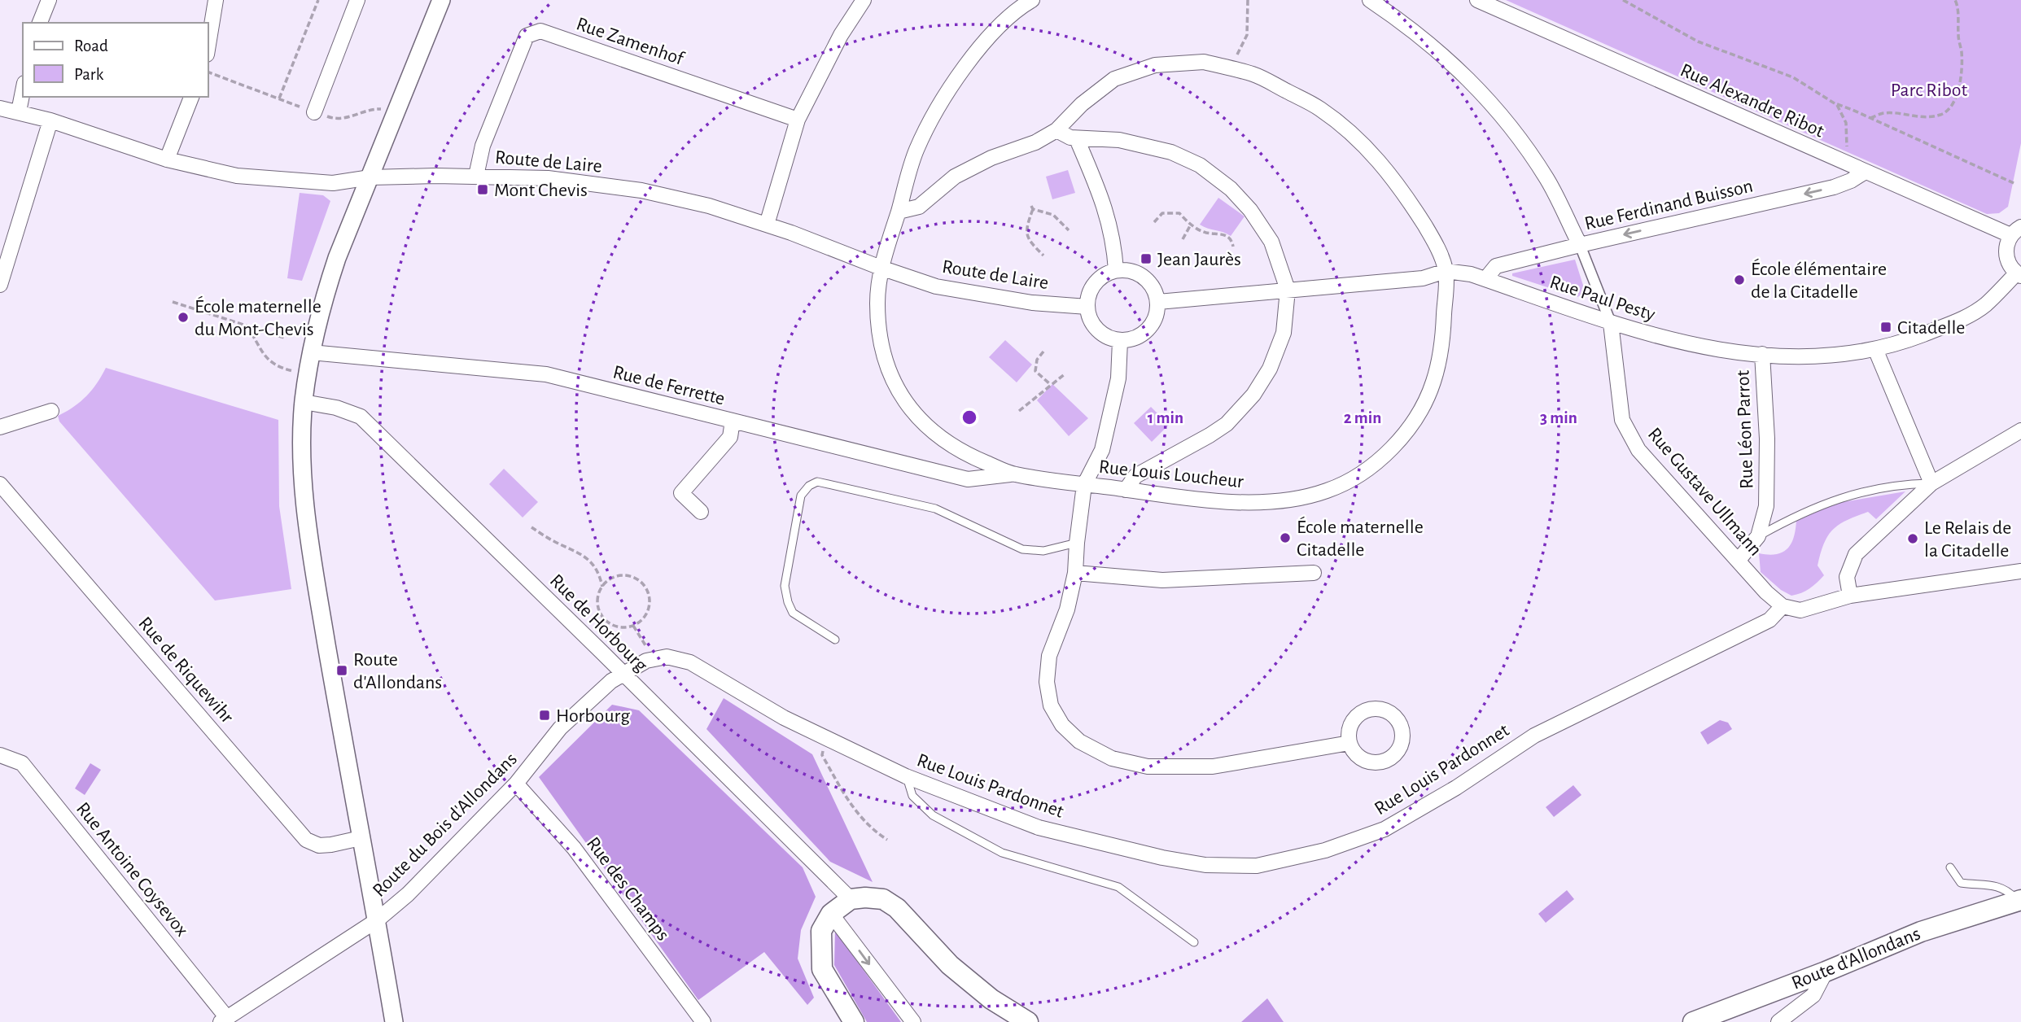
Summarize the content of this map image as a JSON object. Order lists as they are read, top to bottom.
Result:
{
  "streets": {
    "main road": ["Route d'Allondans"],
    "street": [
      "Rue Zamenhof",
      "Rue Alexandre Ribot",
      "Route de Laire",
      "Rue Ferdinand Buisson",
      "Rue Paul Pesty",
      "Rue de Ferrette",
      "Rue Léon Parrot",
      "Rue Louis Loucheur",
      "Rue Gustave Ullmann",
      "Rue de Horbourg",
      "Rue de Riquewihr",
      "Rue Louis Pardonnet",
      "Route du Bois d'Allondans",
      "Rue Antoine Coysevox",
      "Rue des Champs"
    ]
  },
  "crossings": [
    ["Rue Zamenhof", "Route de Laire"],
    ["Rue Alexandre Ribot", "Rue Ferdinand Buisson"],
    ["Route de Laire", "Rue Paul Pesty"],
    ["Route de Laire", "Rue Louis Loucheur"],
    ["Rue Ferdinand Buisson", "Rue Paul Pesty"],
    ["Rue Paul Pesty", "Rue Léon Parrot"],
    ["Rue Paul Pesty", "Rue Louis Loucheur"],
    ["Rue Paul Pesty", "Rue Gustave Ullmann"],
    ["Rue de Ferrette", "Rue Louis Loucheur"],
    ["Rue Léon Parrot", "Rue Gustave Ullmann"],
    ["Rue Gustave Ullmann", "Rue Louis Pardonnet"],
    ["Rue de Horbourg", "Rue Louis Pardonnet"],
    ["Rue de Horbourg", "Route du Bois d'Allondans"],
    ["Rue Louis Pardonnet", "Route du Bois d'Allondans"],
    ["Route du Bois d'Allondans", "Rue Antoine Coysevox"],
    ["Route du Bois d'Allondans", "Rue des Champs"]
  ],
  "one_way": ["Rue Ferdinand Buisson"],
  "parks": ["Parc Ribot"],
  "places": {
    "transit": [
      "Mont Chevis",
      "Jean Jaurès",
      "Citadelle",
      "Route d'Allondans",
      "Horbourg"
    ],
    "other": [
      "École élémentaire de la Citadelle",
      "École maternelle du Mont-Chevis",
      "École maternelle Citadelle",
      "Le Relais de la Citadelle"
    ]
  },
  "legend": ["Road", "Park"],
  "rings": ["1 min", "2 min", "3 min"]
}
